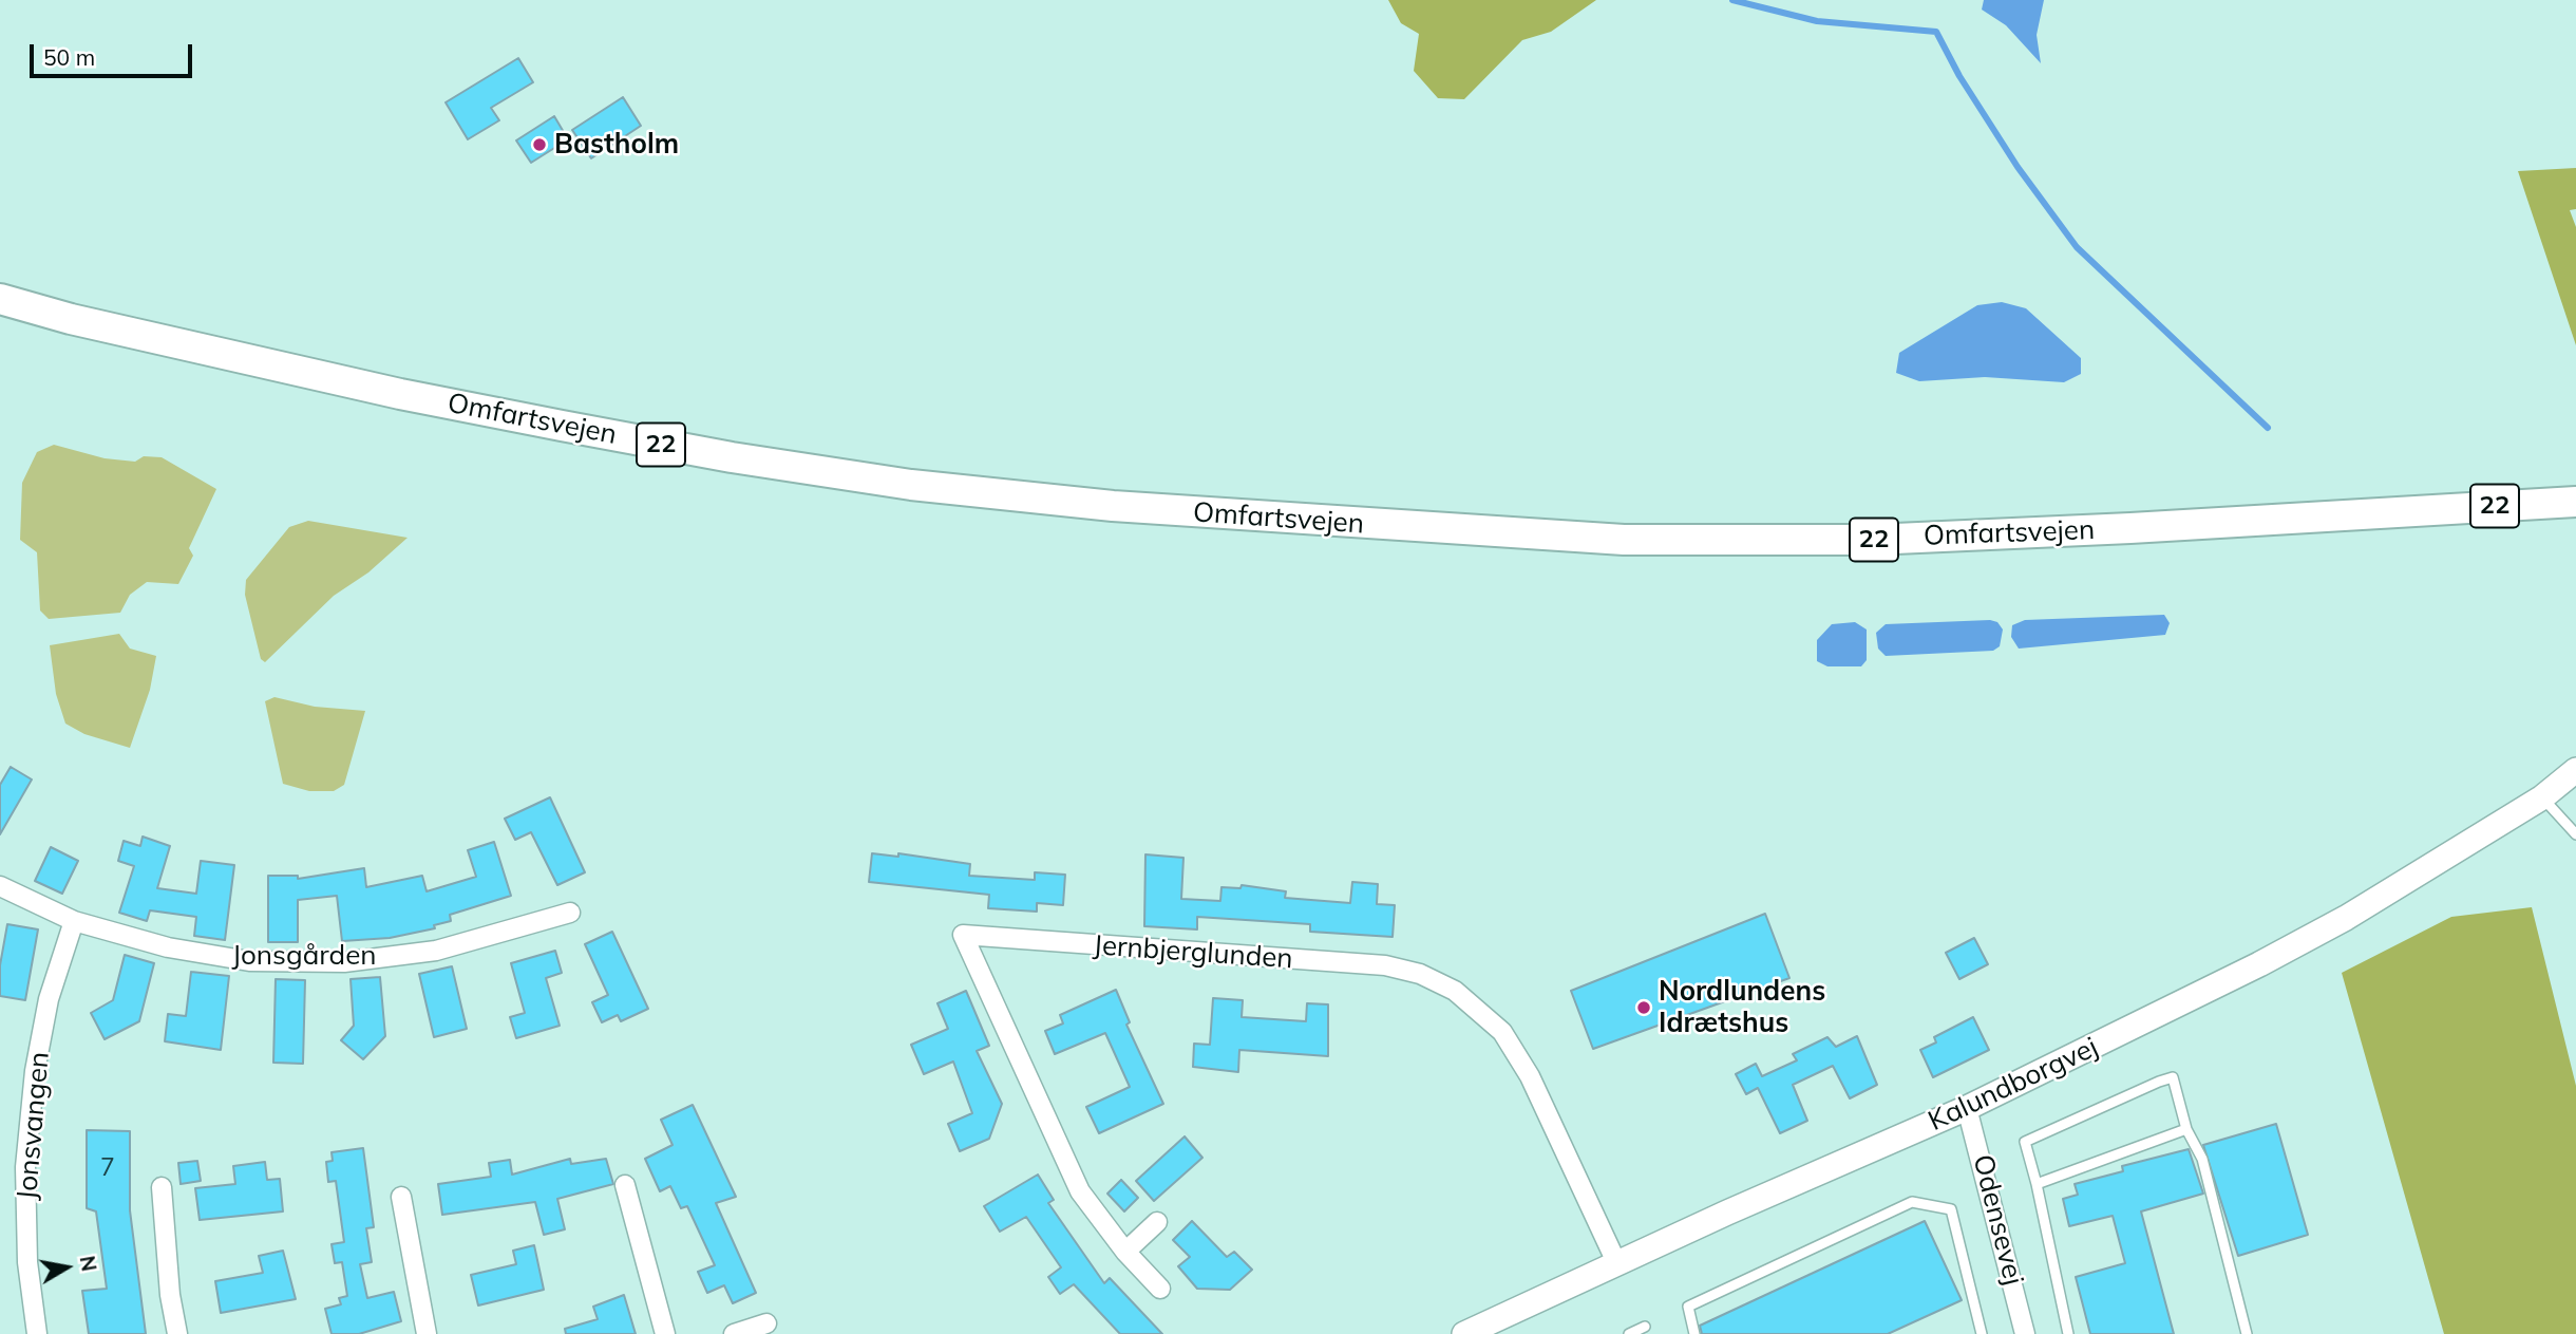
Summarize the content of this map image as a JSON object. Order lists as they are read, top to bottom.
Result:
{
  "streets": {
    "main road": ["Omfartsvejen", "22"],
    "street": [
      "Jernbjerglunden",
      "Jonsgården",
      "Kalundborgvej",
      "Jonsvangen",
      "Odensevej"
    ]
  },
  "crossings": [
    ["Jernbjerglunden", "Kalundborgvej"],
    ["Jonsgården", "Jonsvangen"],
    ["Kalundborgvej", "Odensevej"]
  ],
  "places": ["Bastholm", "Nordlundens Idrætshus"],
  "house_numbers": ["7"],
  "scale_bar": "50 m",
  "north": "right"
}
